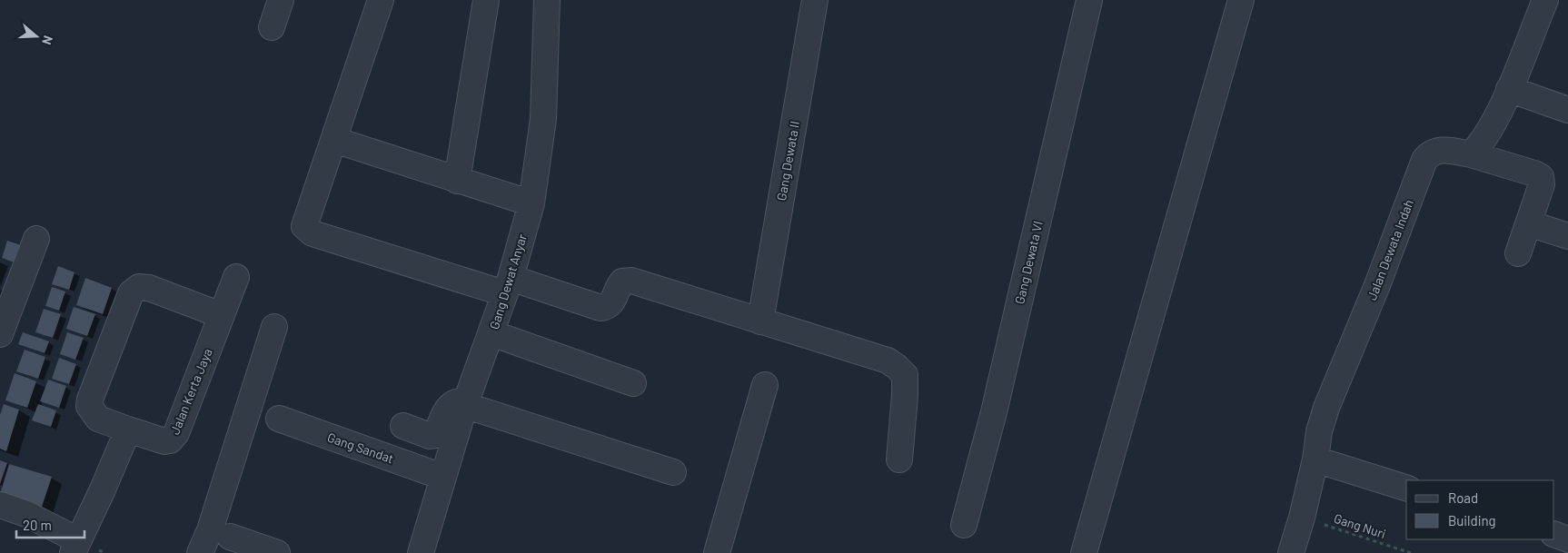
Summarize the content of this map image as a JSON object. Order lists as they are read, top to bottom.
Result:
{
  "streets": {
    "street": [
      "Gang Dewata II",
      "Jalan Dewata Indah",
      "Gang Dewata VI",
      "Gang Dewat Anyar",
      "Jalan Kerta Jaya",
      "Gang Sandat"
    ],
    "path": ["Gang Nuri"]
  },
  "crossings": [
    ["Jalan Dewata Indah", "Gang Nuri"],
    ["Gang Dewat Anyar", "Gang Sandat"]
  ],
  "legend": ["Road", "Building"],
  "scale_bar": "20 m",
  "north": "right"
}
